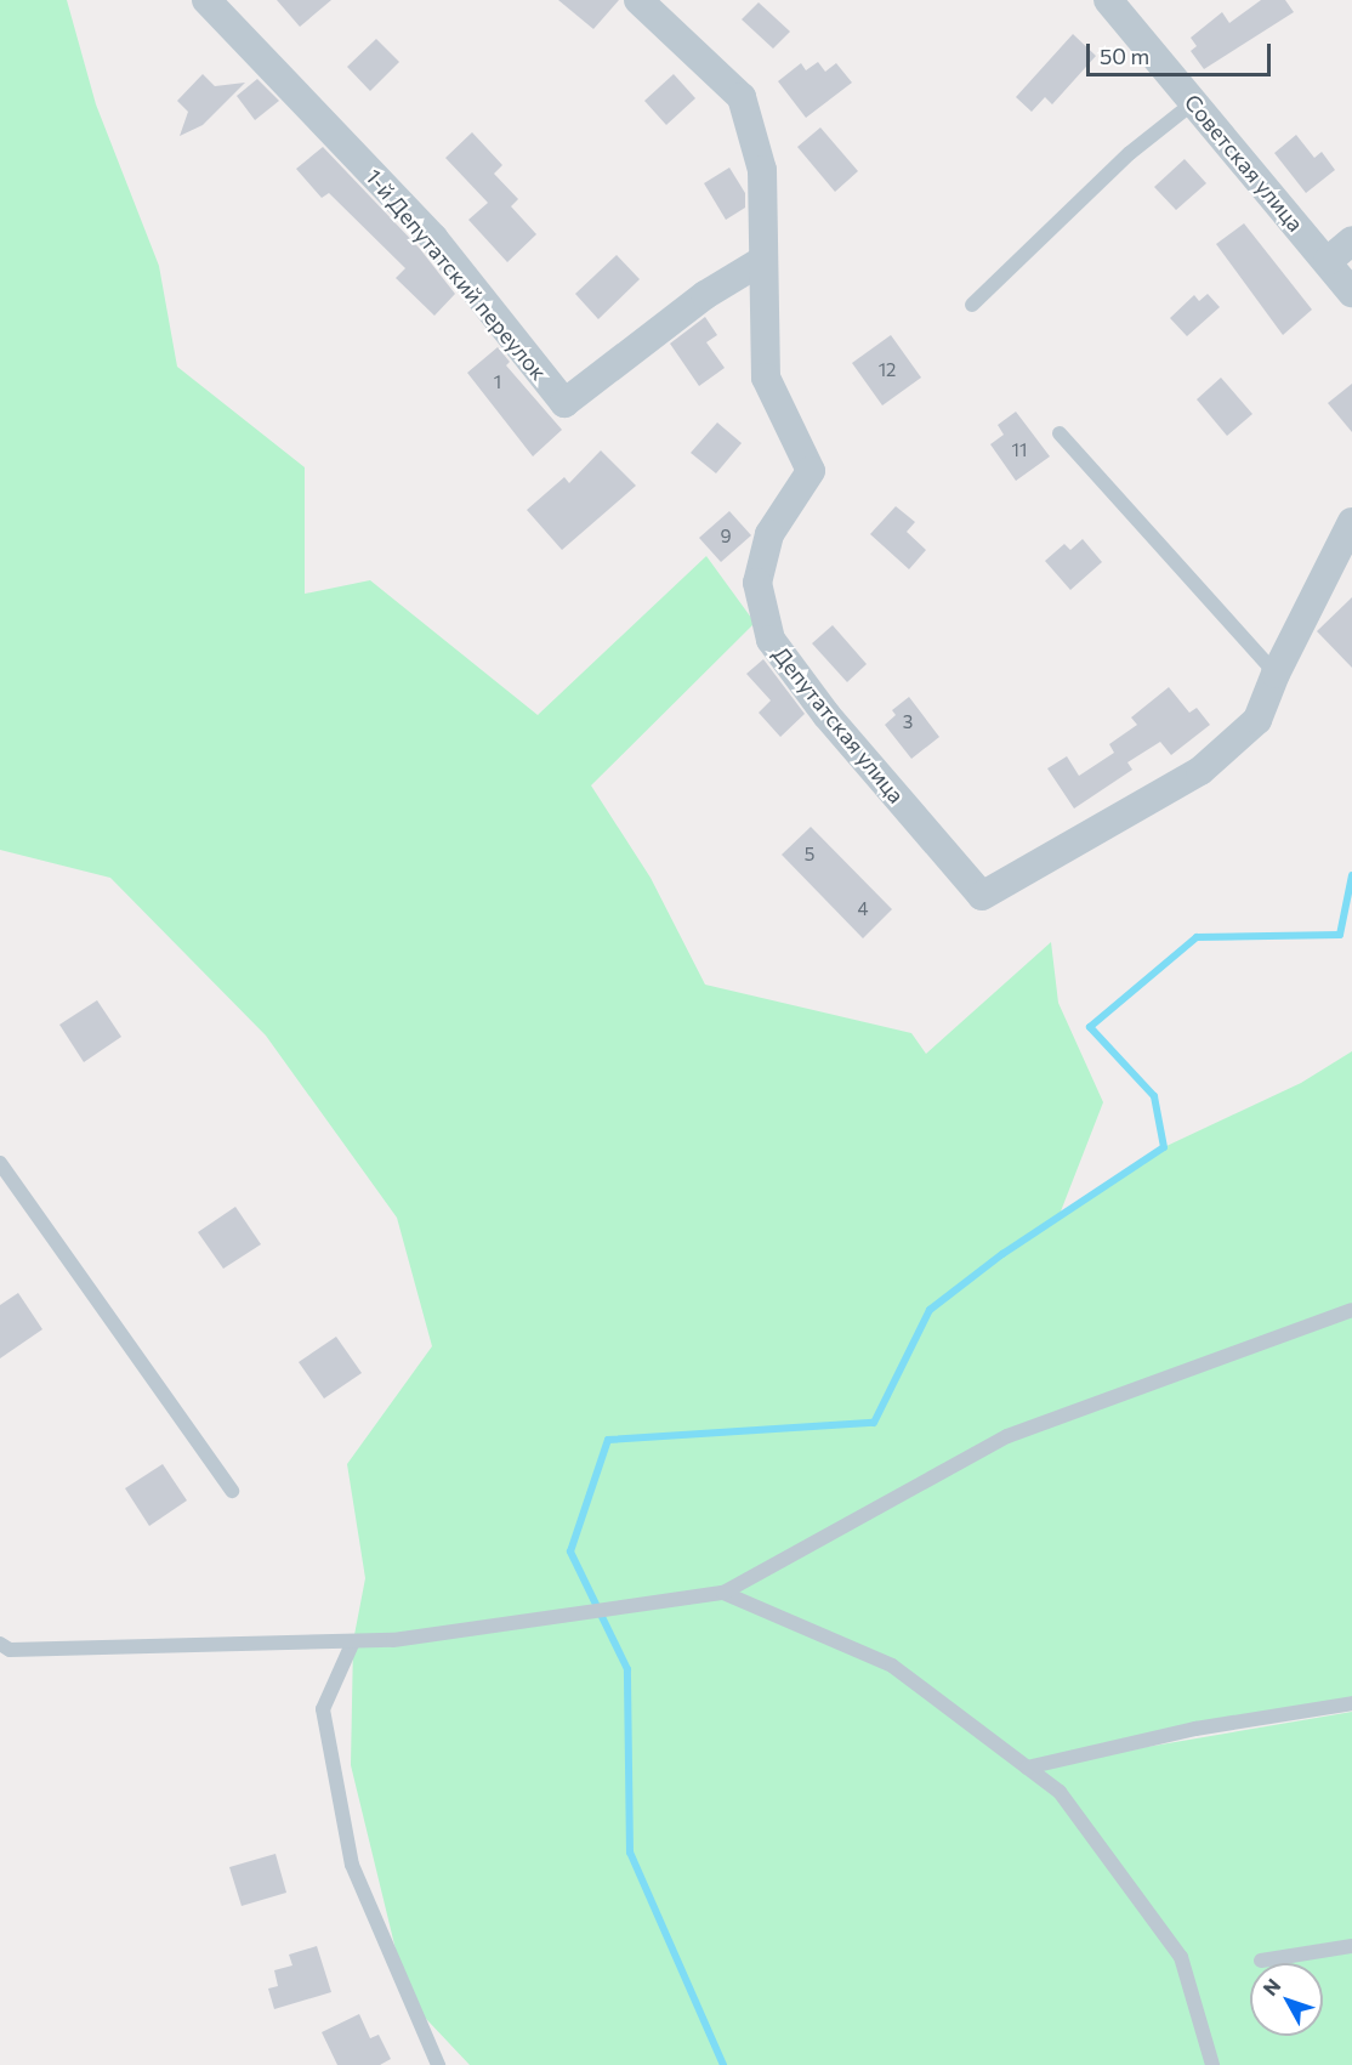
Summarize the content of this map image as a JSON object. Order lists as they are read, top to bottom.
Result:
{
  "streets": {
    "street": ["Советская улица", "1-й Депутатский переулок", "Депутатская улица"]
  },
  "crossings": [
    ["1-й Депутатский переулок", "Депутатская улица"]
  ],
  "house_numbers": [
    "12",
    "1",
    "11",
    "9",
    "3",
    "5",
    "4"
  ],
  "scale_bar": "50 m",
  "north": "top left"
}
